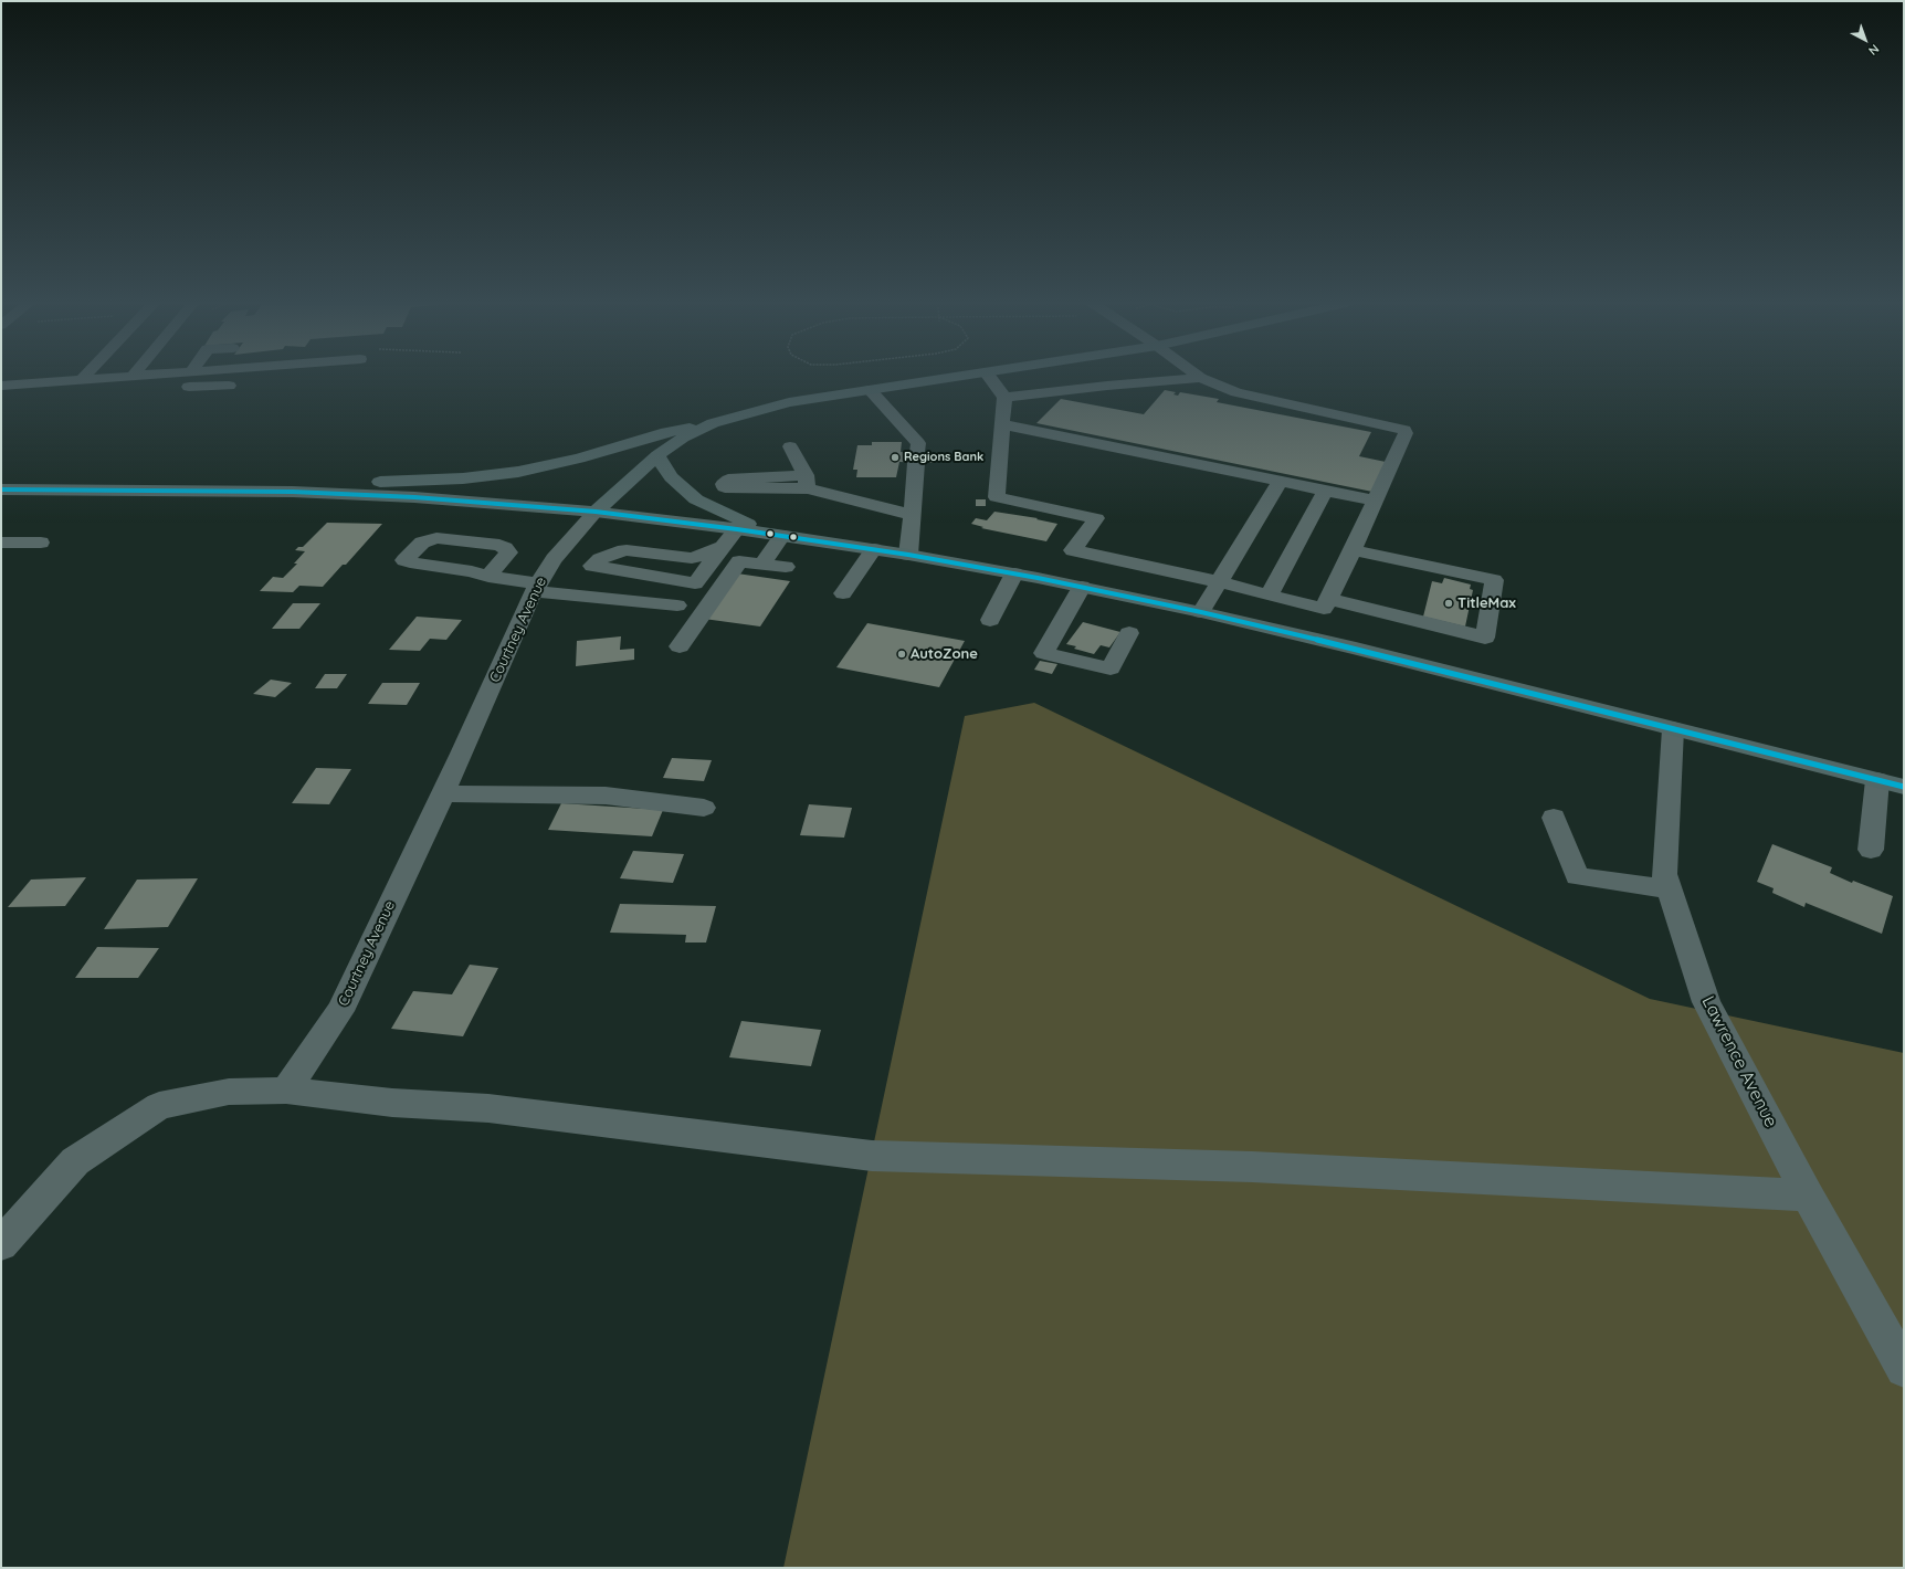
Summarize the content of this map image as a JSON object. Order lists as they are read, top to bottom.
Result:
{
  "streets": {
    "street": ["Courtney Avenue", "Lawrence Avenue"]
  },
  "places": ["Regions Bank", "TitleMax", "AutoZone"],
  "north": "bottom right"
}
